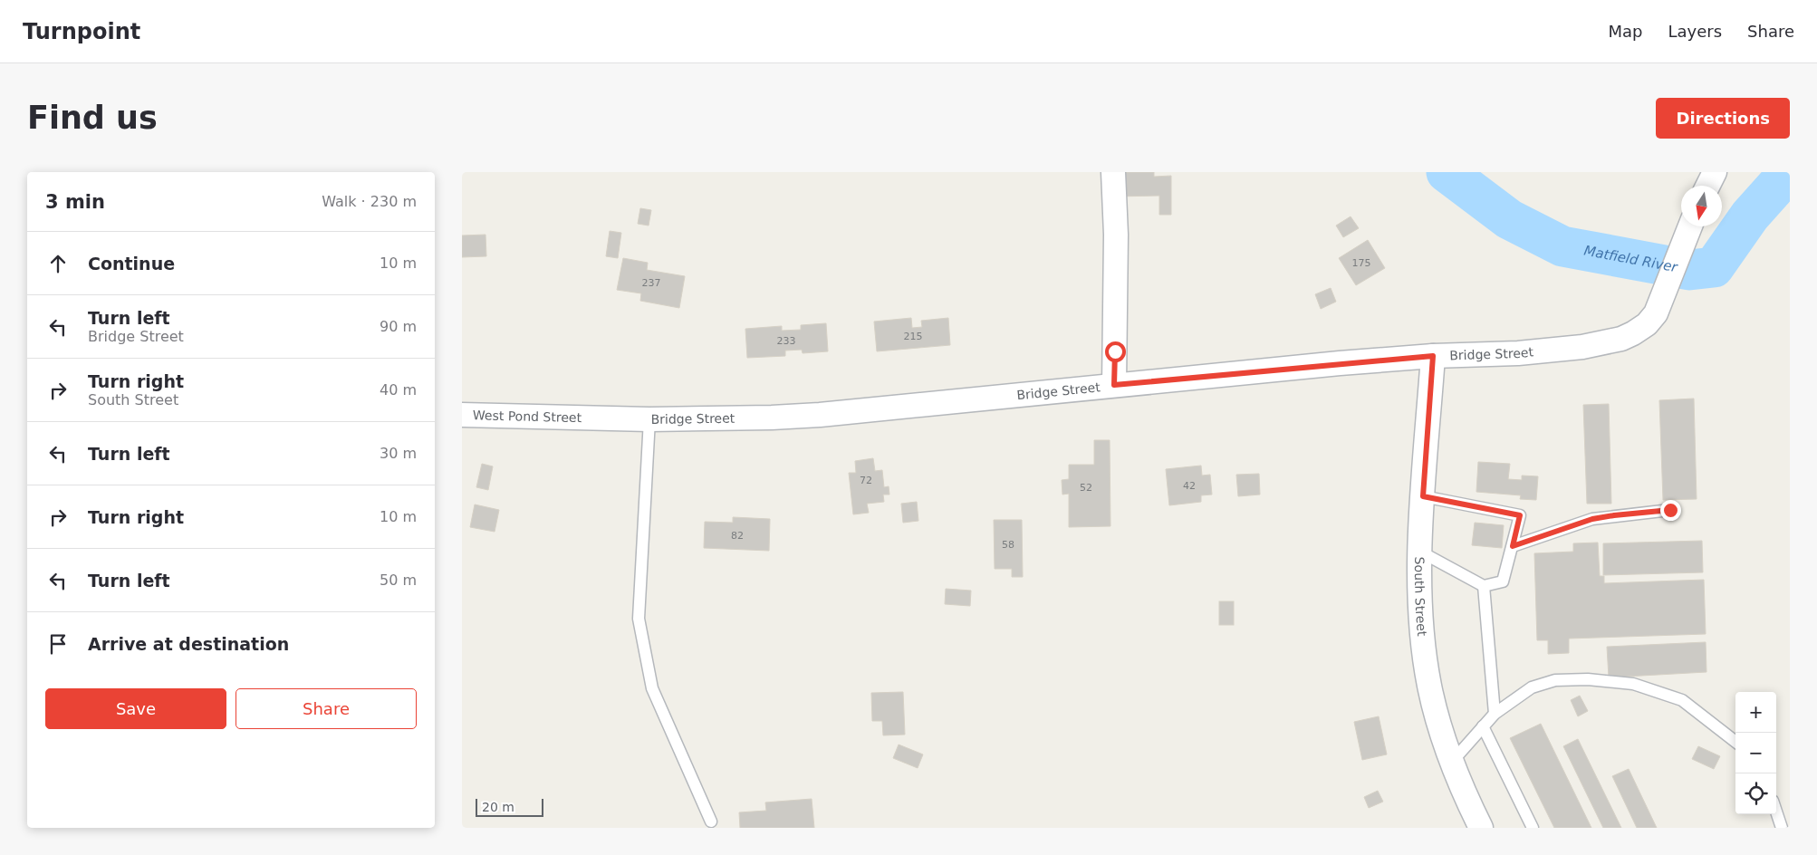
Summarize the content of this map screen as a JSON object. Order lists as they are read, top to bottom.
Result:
{
  "streets": {
    "street": ["Bridge Street", "West Pond Street", "South Street"]
  },
  "crossings": [
    ["Bridge Street", "West Pond Street"],
    ["Bridge Street", "South Street"]
  ],
  "water": ["Matfield River"],
  "house_numbers": [
    "175",
    "237",
    "215",
    "233",
    "72",
    "42",
    "52",
    "82",
    "58"
  ],
  "scale_bar": "20 m",
  "north": "bottom",
  "page": {
    "header": "Turnpoint",
    "nav": ["Map", "Layers", "Share"],
    "buttons": [
      "Directions",
      ["Save", "Share"]
    ],
    "title": "Find us",
    "heading": ["3 min", "Walk · 230 m"],
    "list": [
      ["Continue", "10 m"],
      ["Turn left", "Bridge Street", "90 m"],
      ["Turn right", "South Street", "40 m"],
      ["Turn left", "30 m"],
      ["Turn right", "10 m"],
      ["Turn left", "50 m"],
      "Arrive at destination"
    ],
    "map_buttons": ["+", "−"],
    "scale": "20 m"
  }
}
